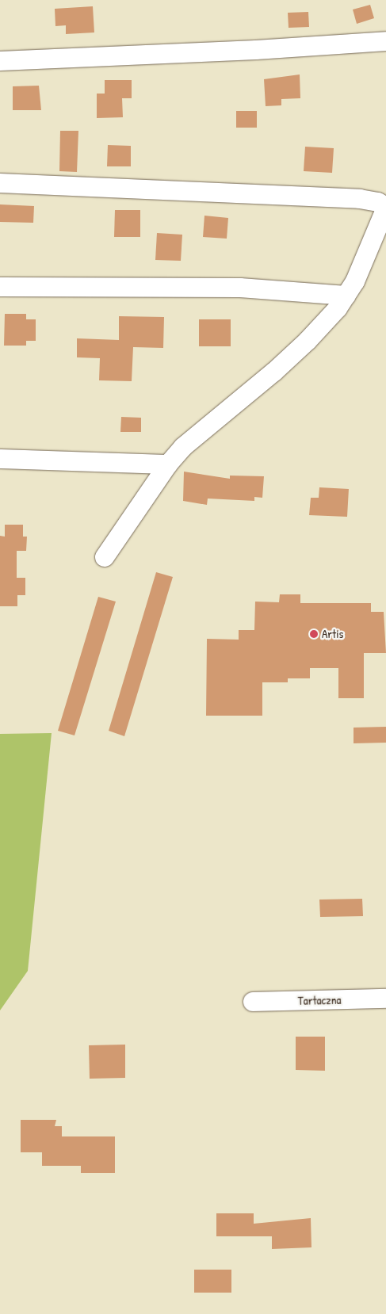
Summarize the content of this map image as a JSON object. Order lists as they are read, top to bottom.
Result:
{
  "streets": {
    "street": ["Tartaczna"]
  },
  "places": ["Artis"]
}
